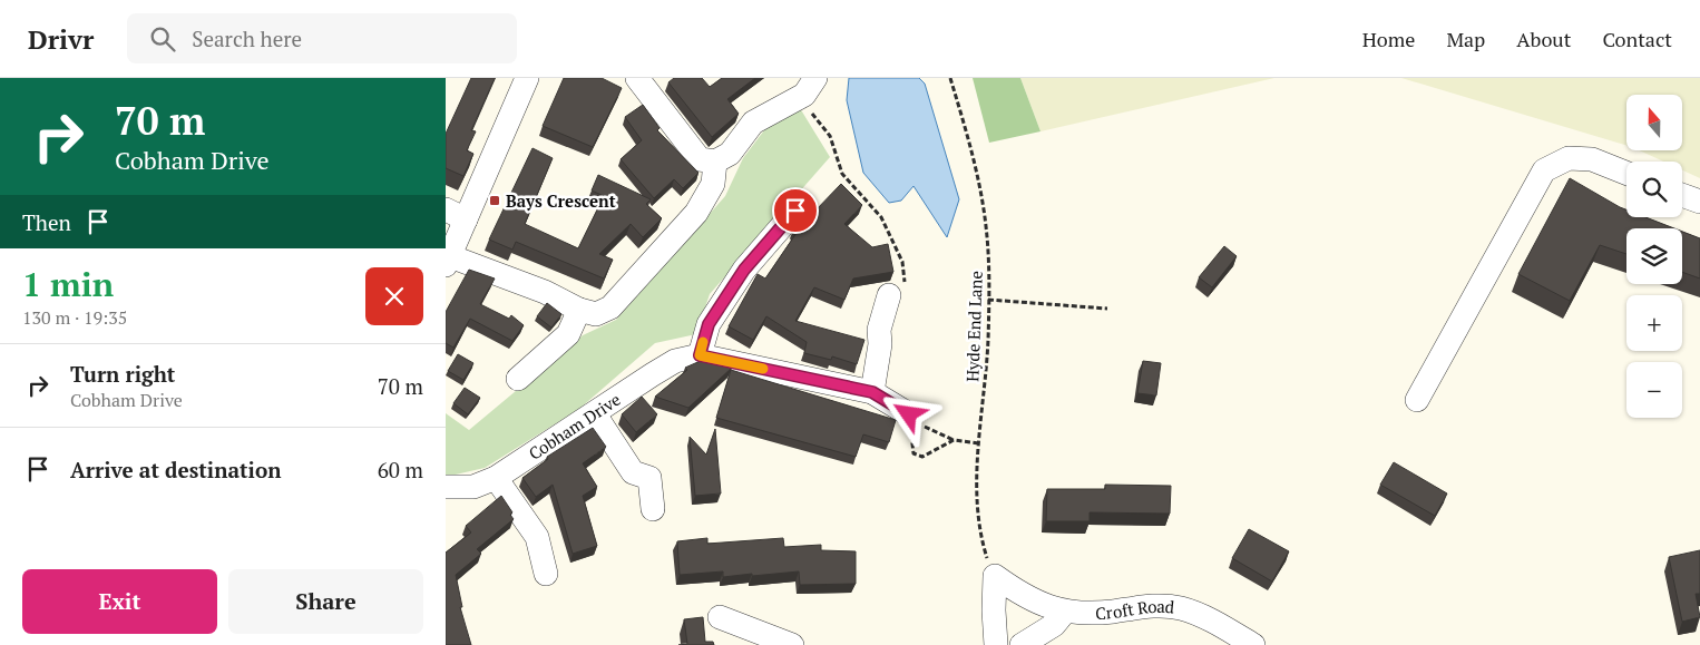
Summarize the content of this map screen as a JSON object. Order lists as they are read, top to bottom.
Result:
{
  "streets": {
    "street": ["Cobham Drive", "Croft Road"],
    "path": ["Hyde End Lane"]
  },
  "places": {
    "transit": ["Bays Crescent"]
  },
  "north": "top",
  "page": {
    "header": "Drivr",
    "search": "Search here",
    "nav": [
      "Home",
      "Map",
      "About",
      "Contact"
    ],
    "turn": ["70 m", "Cobham Drive"],
    "map_buttons": ["+", "−"],
    "then": "Then",
    "heading": ["1 min", "130 m · 19:35"],
    "list": [
      {
        "name": "Turn right",
        "note": "Cobham Drive",
        "value": "70 m"
      },
      {
        "name": "Arrive at destination",
        "value": "60 m"
      }
    ],
    "buttons": ["Exit", "Share"]
  }
}
